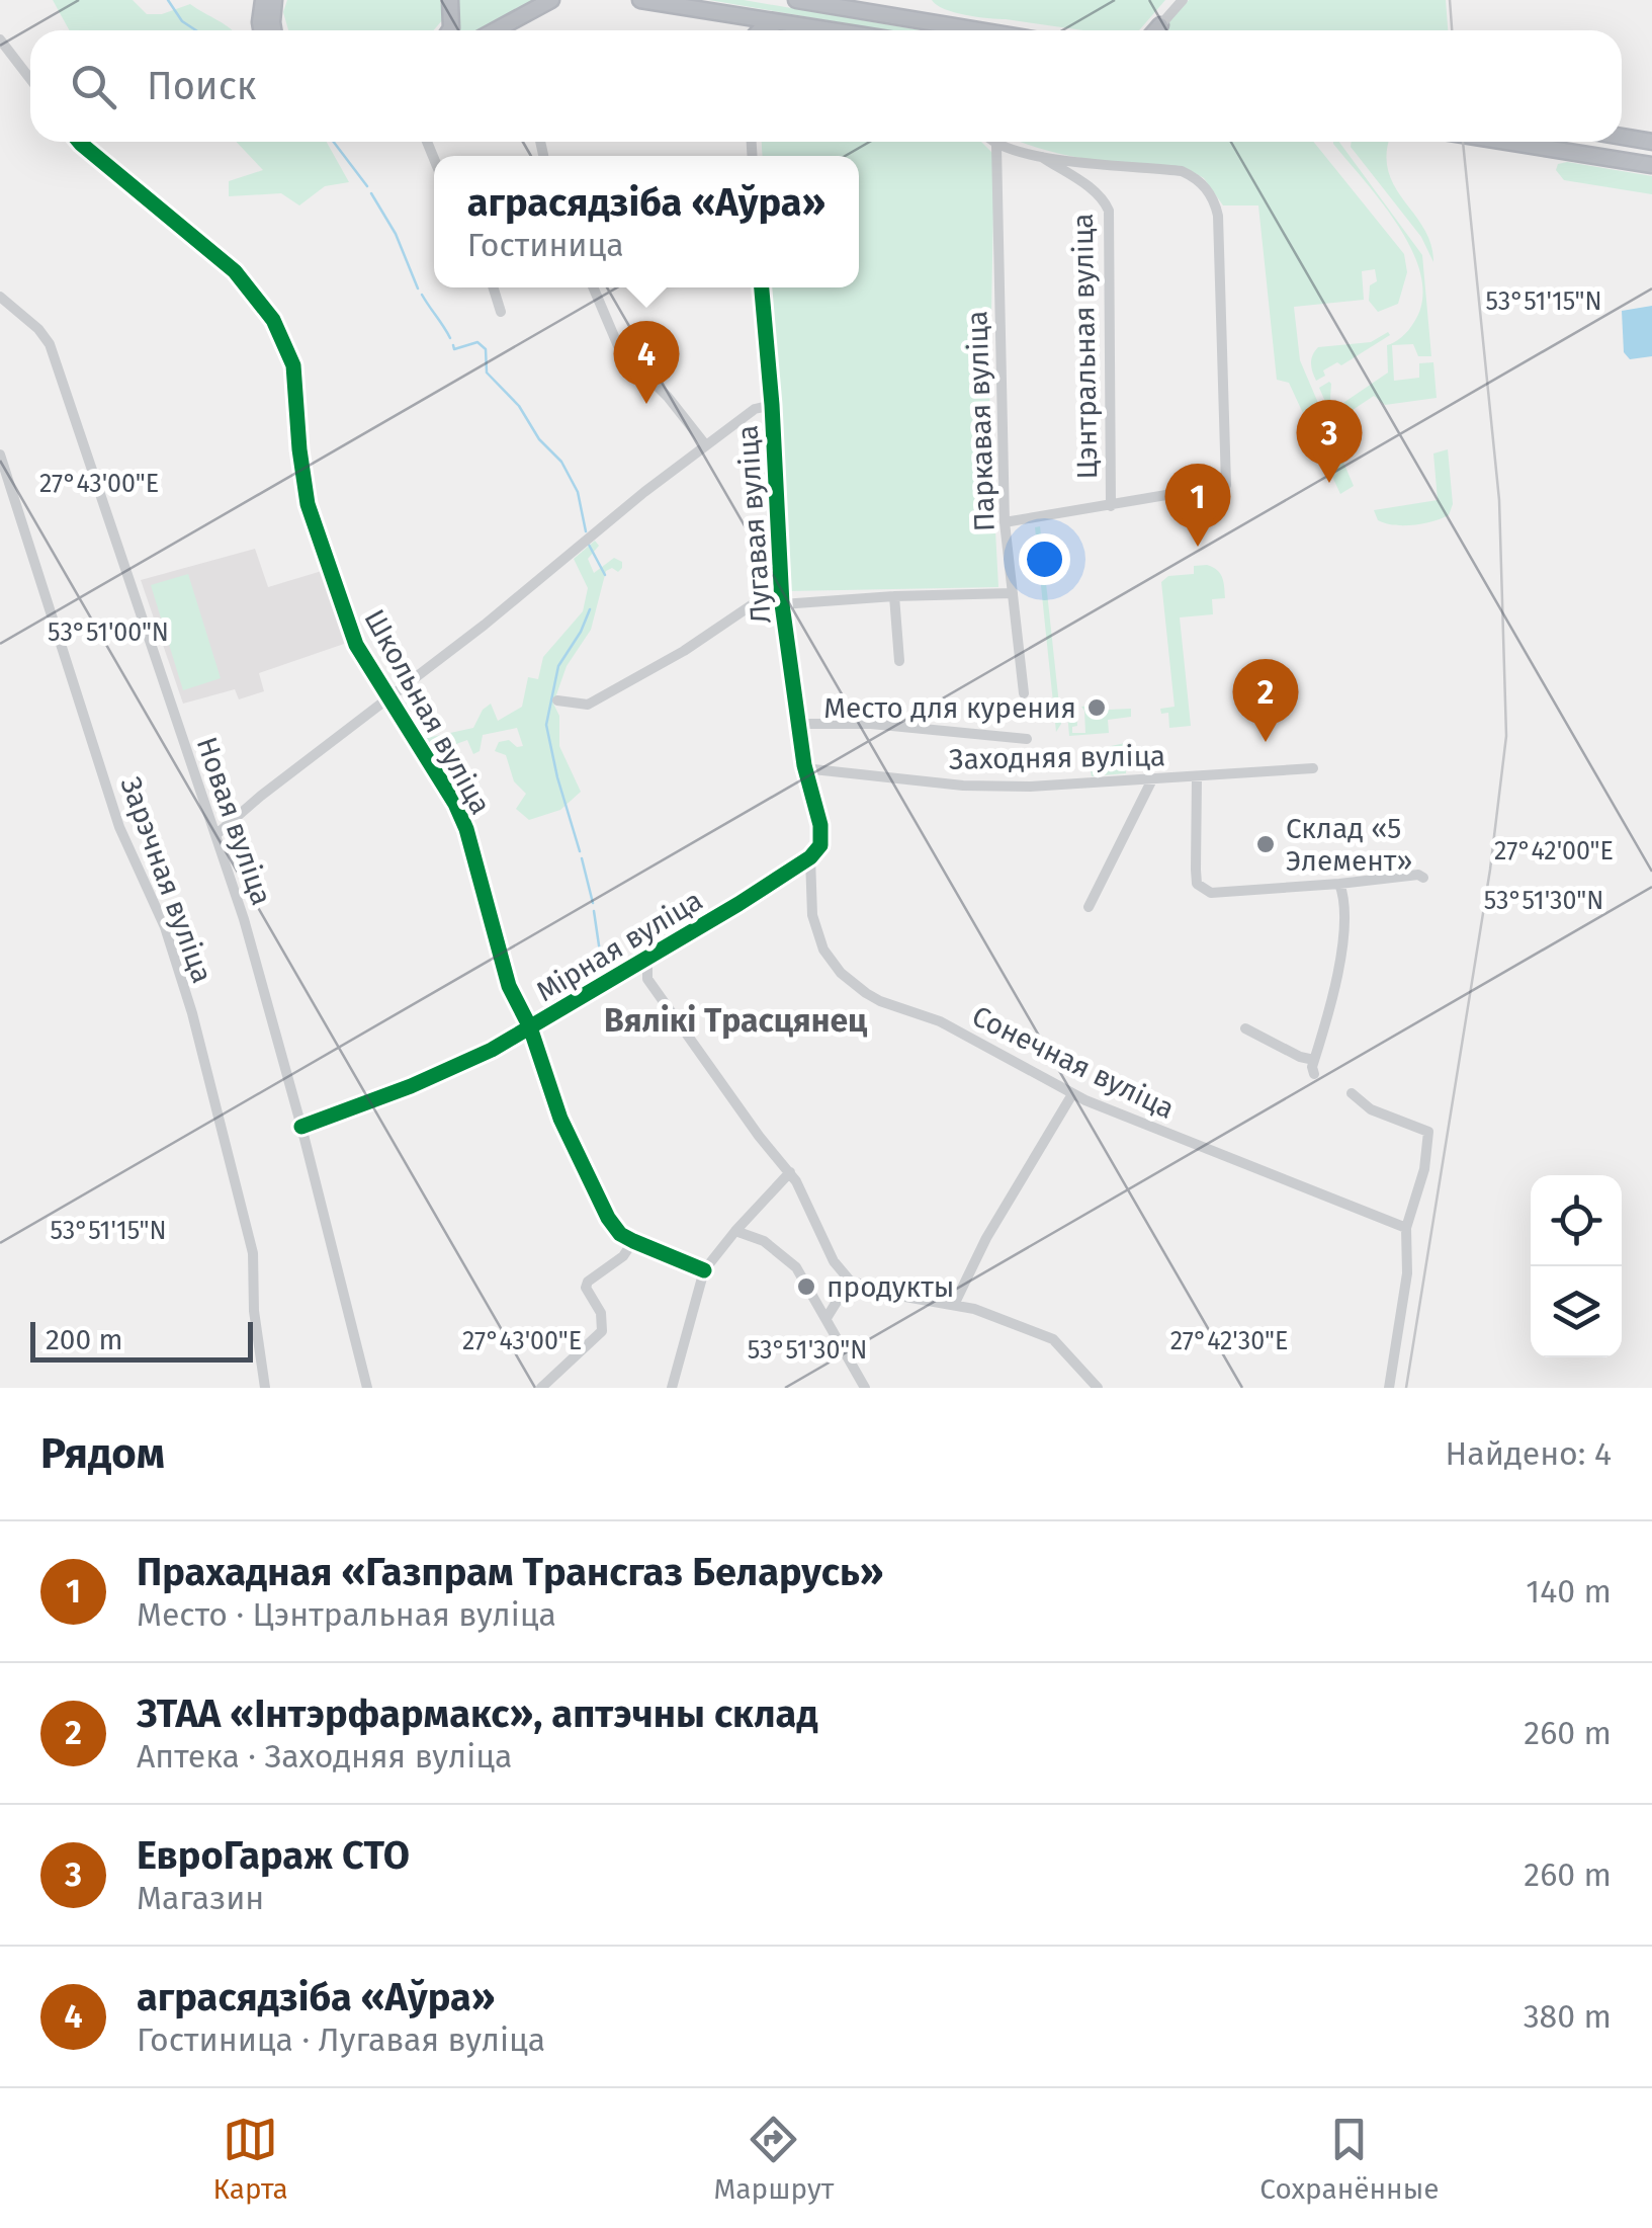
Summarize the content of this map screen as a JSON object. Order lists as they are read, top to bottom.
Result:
{
  "streets": {
    "street": [
      "Цэнтральная вуліца",
      "Паркавая вуліца",
      "Лугавая вуліца",
      "Школьная вуліца",
      "Заходняя вуліца",
      "Новая вуліца",
      "Зарэчная вуліца",
      "Мірная вуліца",
      "Сонечная вуліца"
    ]
  },
  "crossings": [
    ["Цэнтральная вуліца", "Паркавая вуліца"],
    ["Лугавая вуліца", "Школьная вуліца"],
    ["Лугавая вуліца", "Заходняя вуліца"],
    ["Школьная вуліца", "Мірная вуліца"],
    ["Новая вуліца", "Мірная вуліца"],
    ["Мірная вуліца", "Сонечная вуліца"]
  ],
  "districts": ["Вялікі Трасцянец"],
  "places": ["Место для курения", "Склад «5 Элемент»", "продукты"],
  "scale_bar": "200 m",
  "page": {
    "search": "Поиск",
    "popup": ["аграсядзіба «Аўра»", "Гостиница"],
    "pins": [
      "4",
      "3",
      "1",
      "2"
    ],
    "scale": "200 m",
    "heading": ["Рядом", "Найдено: 4"],
    "list": [
      {
        "mark": "1",
        "name": "Прахадная «Газпрам Трансгаз Беларусь»",
        "note": "Место · Цэнтральная вуліца",
        "value": "140 m"
      },
      {
        "mark": "2",
        "name": "ЗТАА «Інтэрфармакс», аптэчны склад",
        "note": "Аптека · Заходняя вуліца",
        "value": "260 m"
      },
      {
        "mark": "3",
        "name": "ЕвроГараж СТО",
        "note": "Магазин",
        "value": "260 m"
      },
      {
        "mark": "4",
        "name": "аграсядзіба «Аўра»",
        "note": "Гостиница · Лугавая вуліца",
        "value": "380 m"
      }
    ],
    "nav": ["Карта", "Маршрут", "Сохранённые"]
  },
  "coordinates": [
    "53°51'15\"N",
    "27°43'00\"E",
    "53°51'00\"N",
    "27°42'00\"E",
    "53°51'30\"N",
    "27°42'30\"E"
  ]
}
